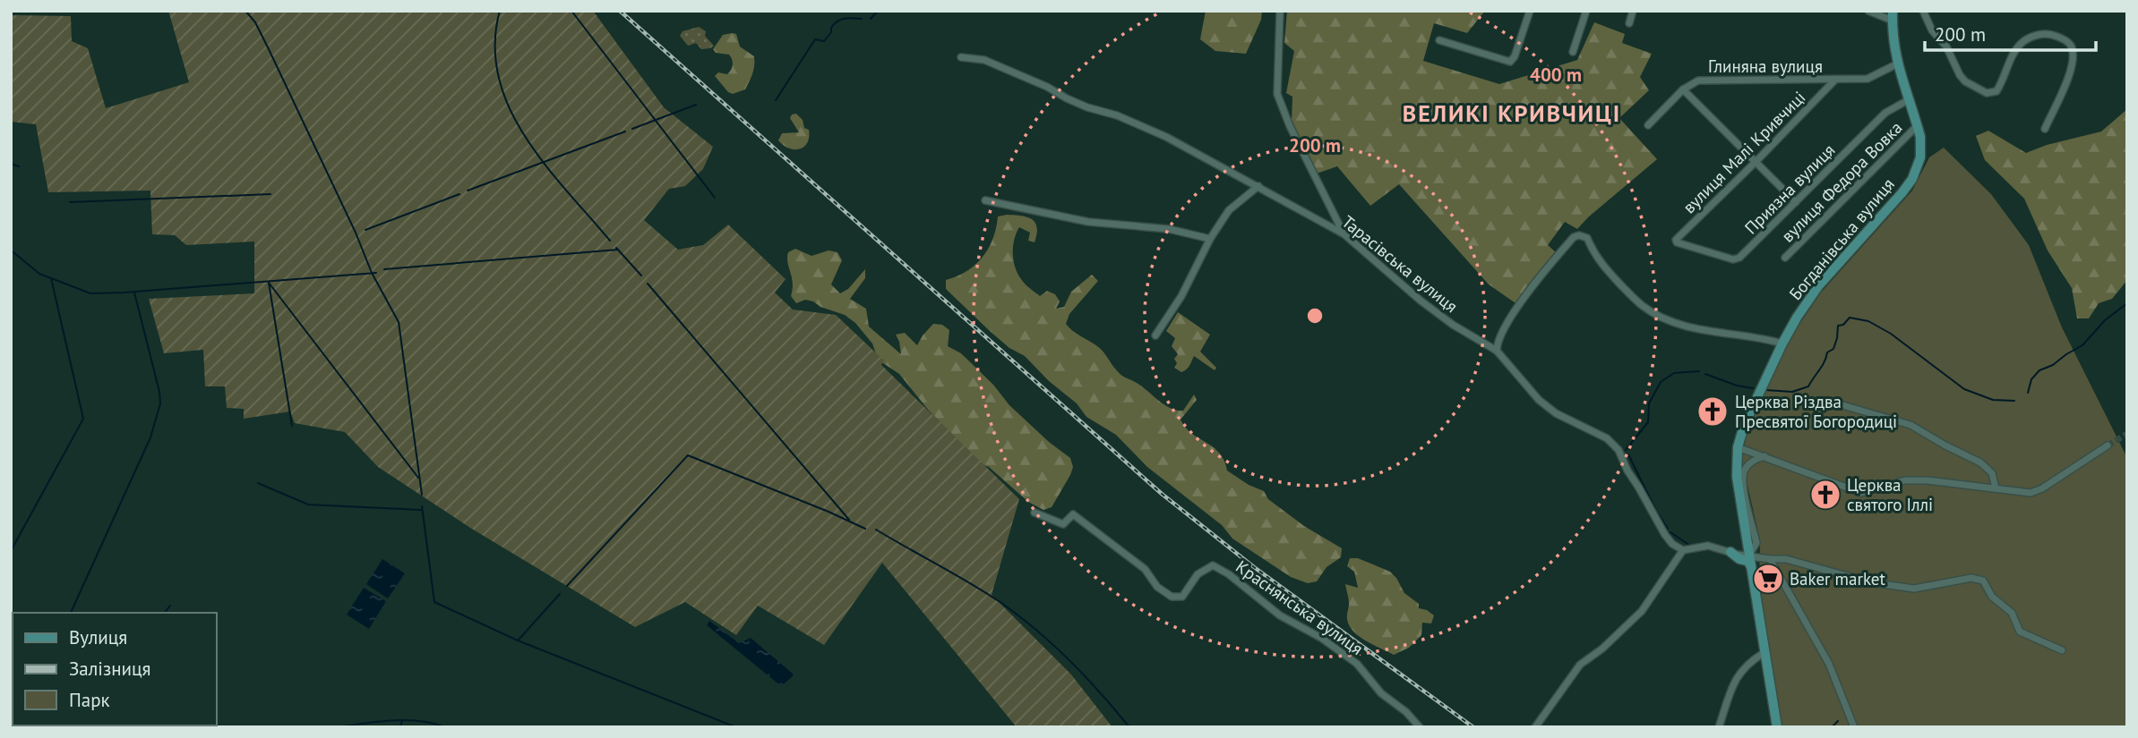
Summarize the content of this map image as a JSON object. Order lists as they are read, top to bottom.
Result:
{
  "streets": {
    "main road": ["Богданівська вулиця"],
    "street": [
      "Глиняна вулиця",
      "вулиця Малі Кривчиці",
      "вулиця Федора Вовка",
      "Приязна вулиця",
      "Тарасівська вулиця",
      "Краснянська вулиця"
    ]
  },
  "crossings": [
    ["Глиняна вулиця", "вулиця Малі Кривчиці"],
    ["Глиняна вулиця", "Богданівська вулиця"],
    ["вулиця Малі Кривчиці", "Приязна вулиця"],
    ["вулиця Федора Вовка", "Богданівська вулиця"],
    ["Приязна вулиця", "Богданівська вулиця"]
  ],
  "districts": ["ВЕЛИКІ КРИВЧИЦІ"],
  "places": {
    "church": ["Церква Різдва Пресвятої Богородиці", "Церква святого Іллі"],
    "supermarket": ["Baker market"]
  },
  "legend": ["Вулиця", "Залізниця", "Парк"],
  "scale_bar": "200 m",
  "rings": ["400 m", "200 m"]
}
